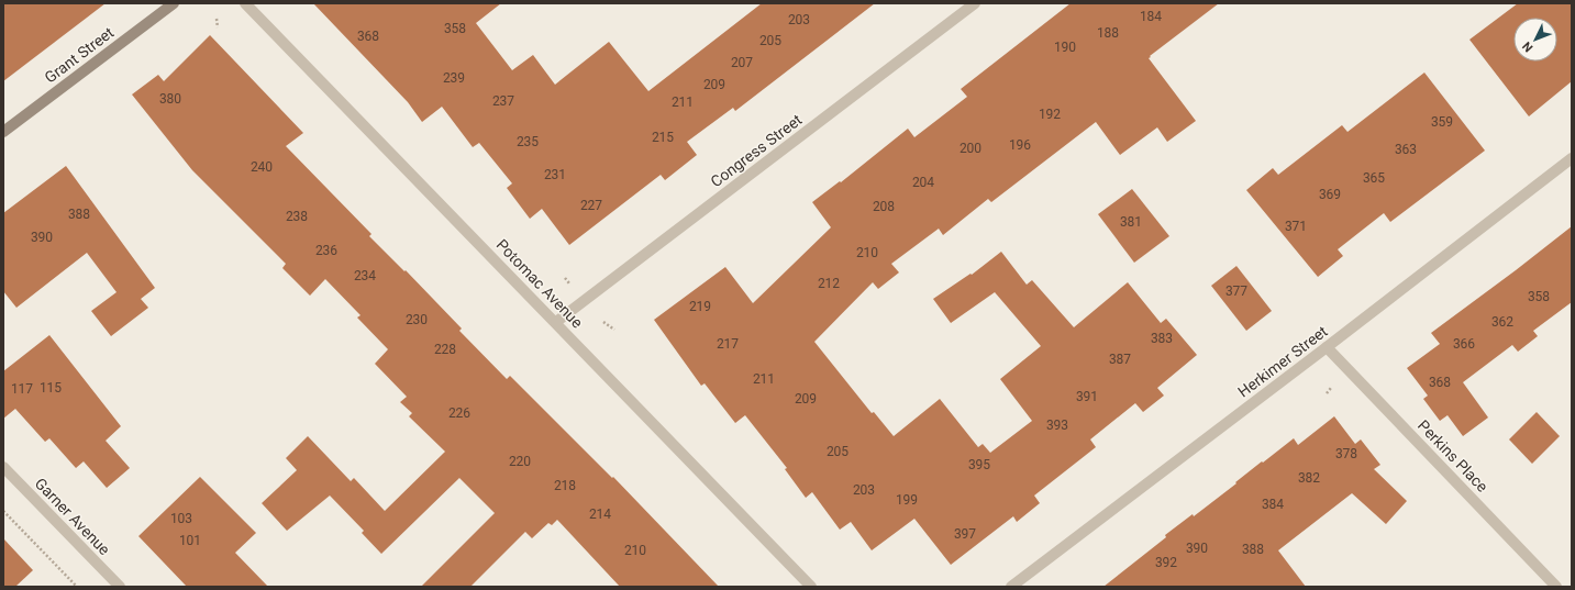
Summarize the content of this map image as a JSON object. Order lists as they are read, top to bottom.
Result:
{
  "streets": {
    "street": [
      "Grant Street",
      "Congress Street",
      "Potomac Avenue",
      "Herkimer Street",
      "Perkins Place",
      "Garner Avenue"
    ]
  },
  "crossings": [
    ["Congress Street", "Potomac Avenue"],
    ["Herkimer Street", "Perkins Place"]
  ],
  "house_numbers": [
    "184",
    "203",
    "358",
    "188",
    "368",
    "205",
    "190",
    "207",
    "239",
    "209",
    "380",
    "237",
    "211",
    "192",
    "359",
    "215",
    "235",
    "196",
    "200",
    "363",
    "240",
    "231",
    "365",
    "204",
    "369",
    "227",
    "208",
    "388",
    "238",
    "381",
    "371",
    "390",
    "236",
    "210",
    "234",
    "212",
    "377",
    "358",
    "219",
    "230",
    "362",
    "383",
    "217",
    "366",
    "228",
    "387",
    "211",
    "368",
    "115",
    "117",
    "391",
    "209",
    "226",
    "393",
    "205",
    "378",
    "220",
    "395",
    "382",
    "218",
    "203",
    "199",
    "384",
    "214",
    "103",
    "397",
    "101",
    "390",
    "388",
    "210",
    "392"
  ],
  "north": "bottom left"
}
